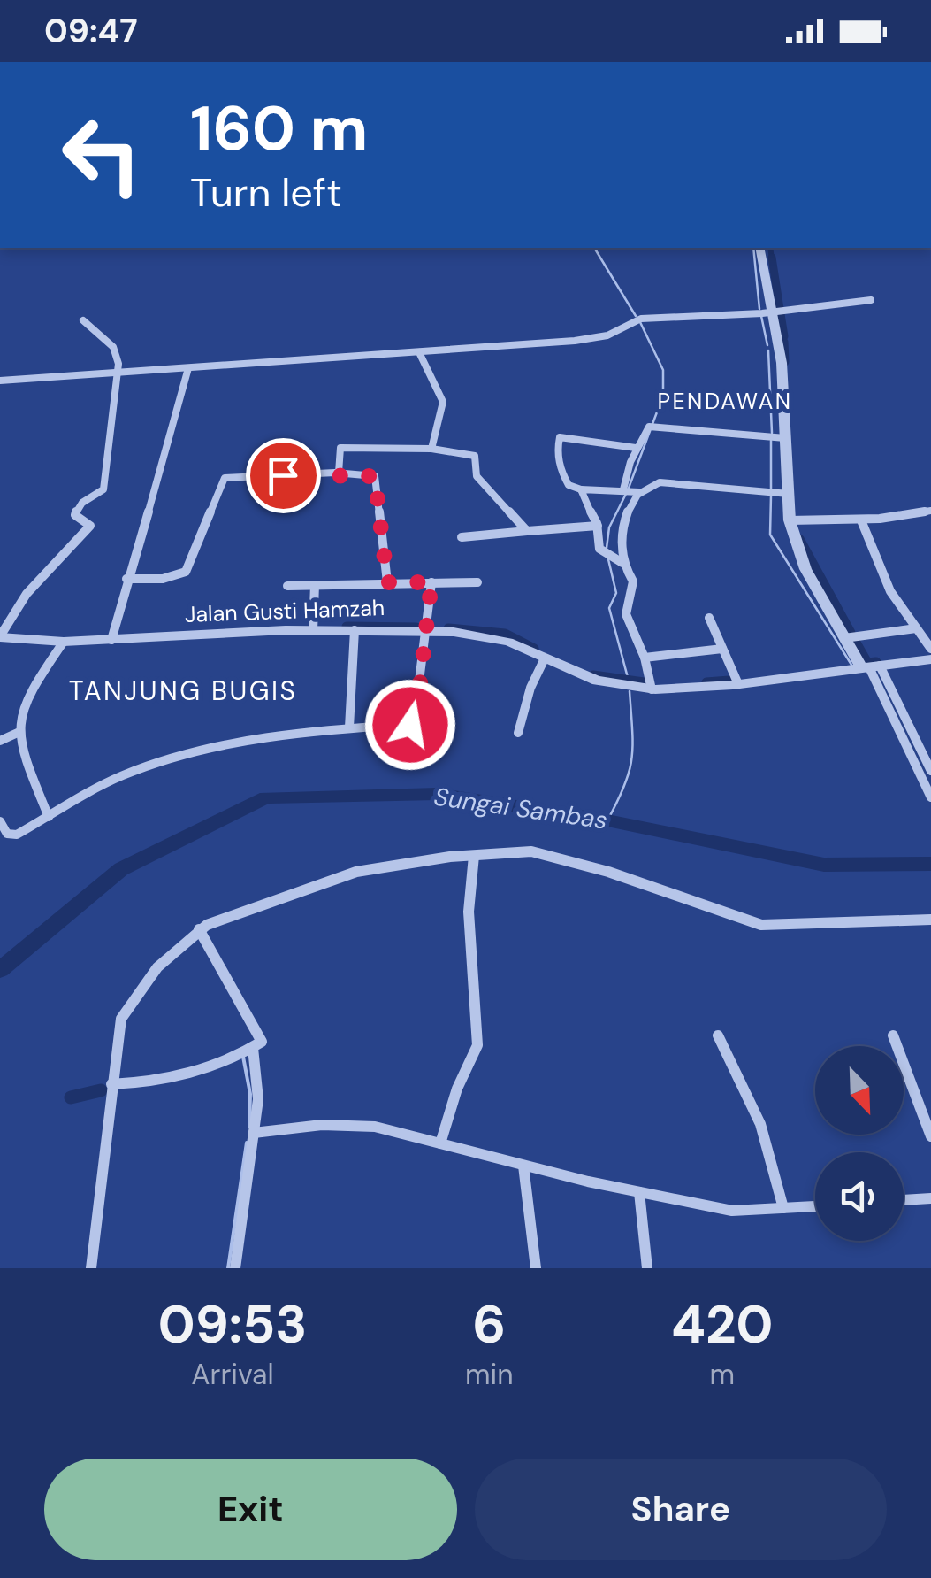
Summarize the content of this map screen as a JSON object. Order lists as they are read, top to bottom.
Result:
{
  "streets": {
    "street": ["Jalan Gusti Hamzah"]
  },
  "districts": ["PENDAWAN", "TANJUNG BUGIS"],
  "water": ["Sungai Sambas"],
  "north": "bottom right",
  "page": {
    "status": "09:47",
    "turn": ["160 m", "Turn left"],
    "eta": [
      "09:53",
      "Arrival",
      "6",
      "min",
      "420",
      "m"
    ],
    "buttons": ["Exit", "Share"]
  }
}
